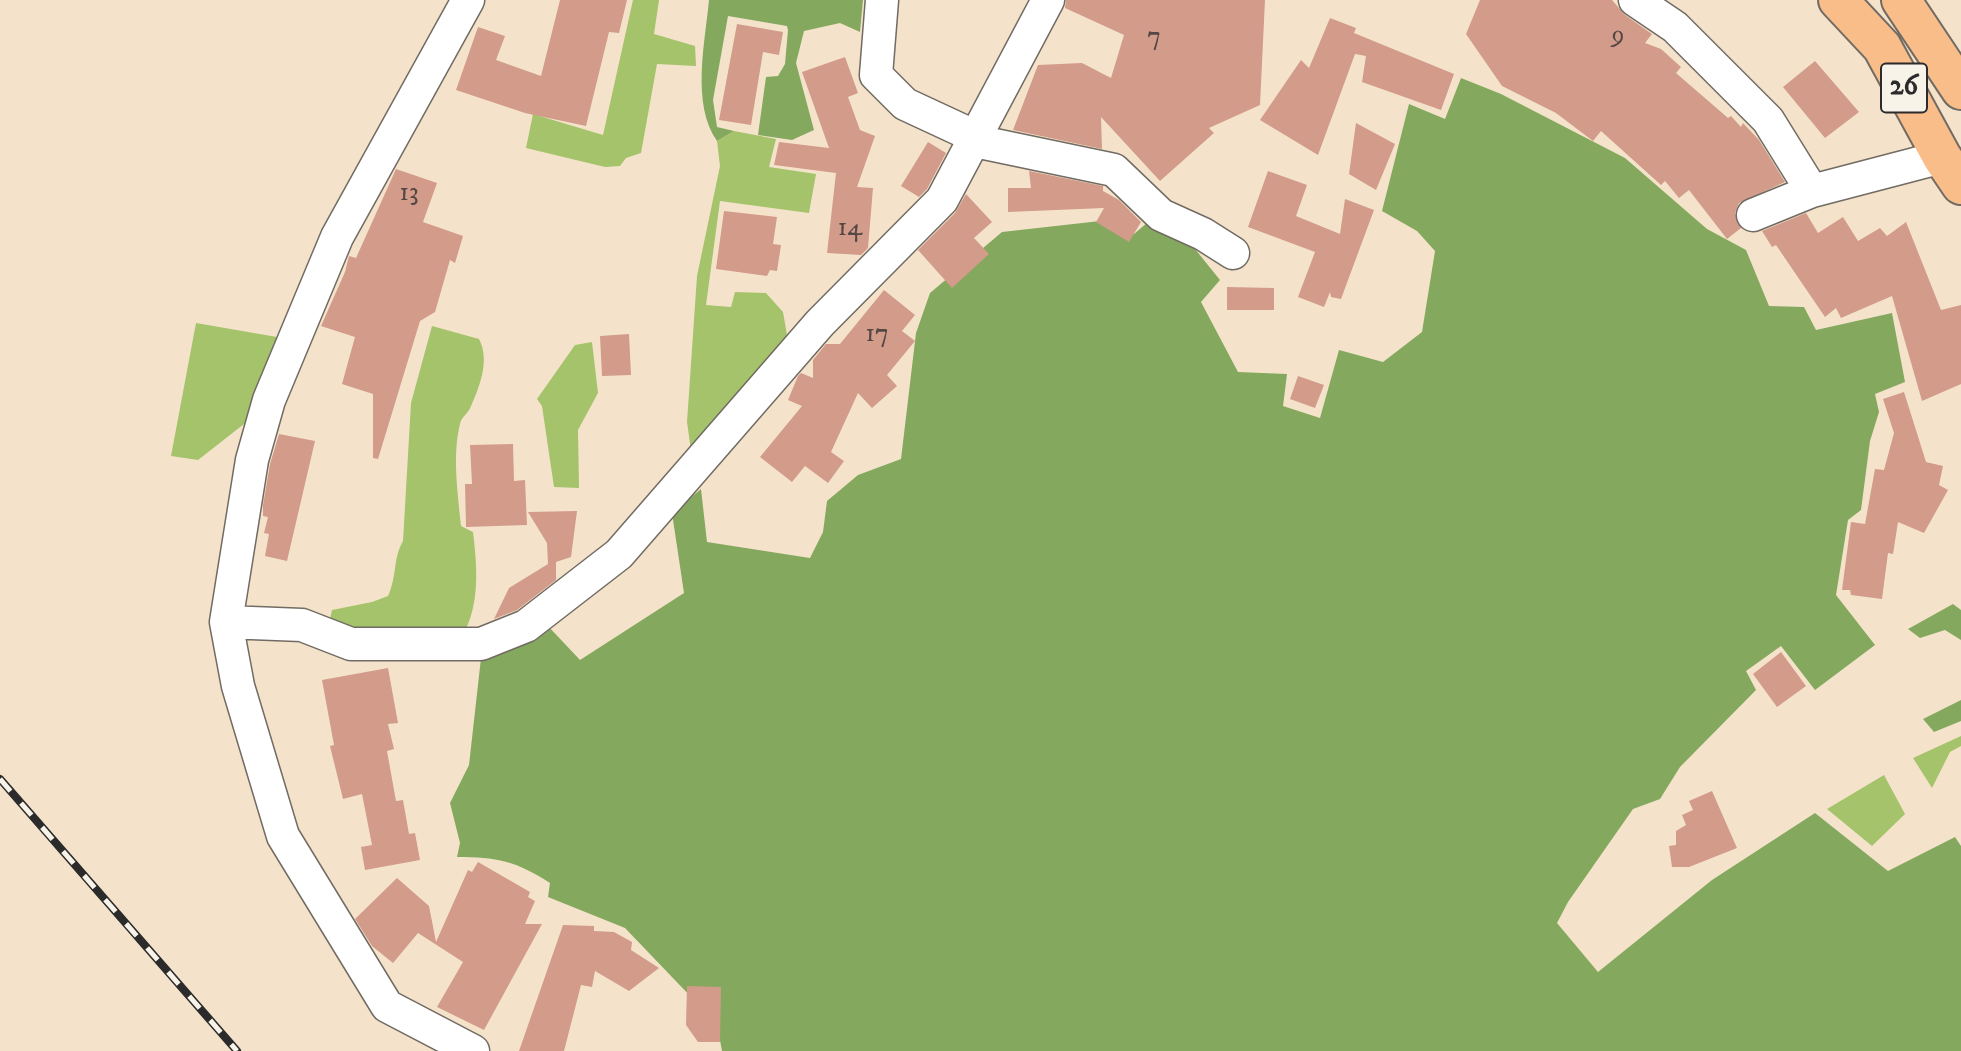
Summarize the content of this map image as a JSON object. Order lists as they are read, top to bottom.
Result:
{
  "streets": {
    "main road": ["26"]
  },
  "house_numbers": [
    "9",
    "7",
    "13",
    "14",
    "17"
  ]
}
